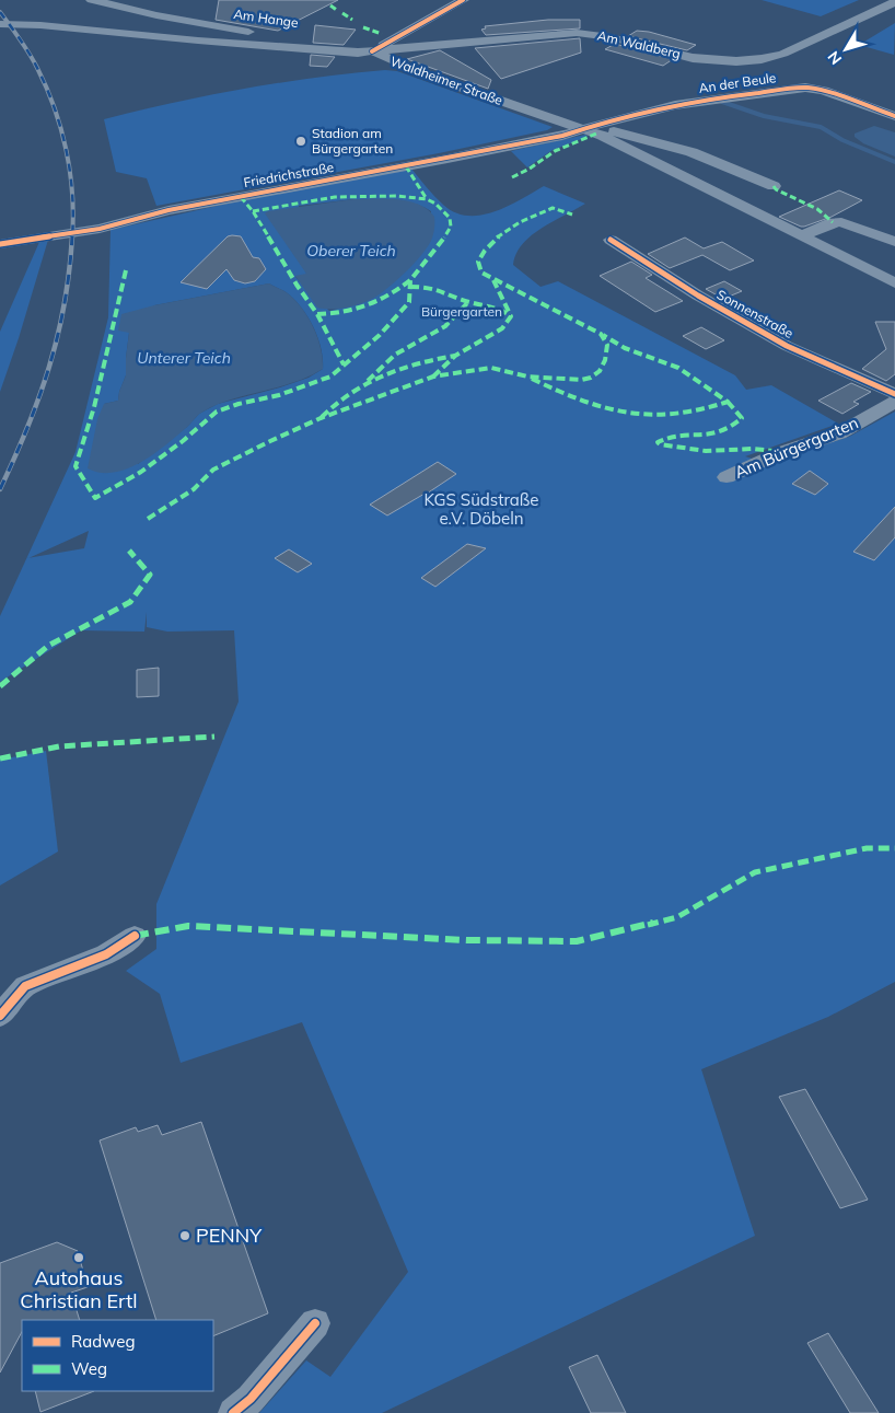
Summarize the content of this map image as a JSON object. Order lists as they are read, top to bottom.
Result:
{
  "streets": {
    "street": [
      "Am Hange",
      "Am Waldberg",
      "Waldheimer Straße",
      "An der Beule",
      "Friedrichstraße",
      "Sonnenstraße",
      "Am Bürgergarten"
    ]
  },
  "crossings": [
    ["Am Hange", "Am Waldberg"],
    ["Am Hange", "Waldheimer Straße"],
    ["Am Waldberg", "Waldheimer Straße"],
    ["Waldheimer Straße", "An der Beule"],
    ["Waldheimer Straße", "Friedrichstraße"],
    ["An der Beule", "Friedrichstraße"]
  ],
  "water": ["Oberer Teich", "Unterer Teich"],
  "parks": ["Bürgergarten", "KGS Südstraße e.V. Döbeln"],
  "places": ["Stadion am Bürgergarten", "PENNY", "Autohaus Christian Ertl"],
  "legend": ["Radweg", "Weg"],
  "north": "bottom left"
}
